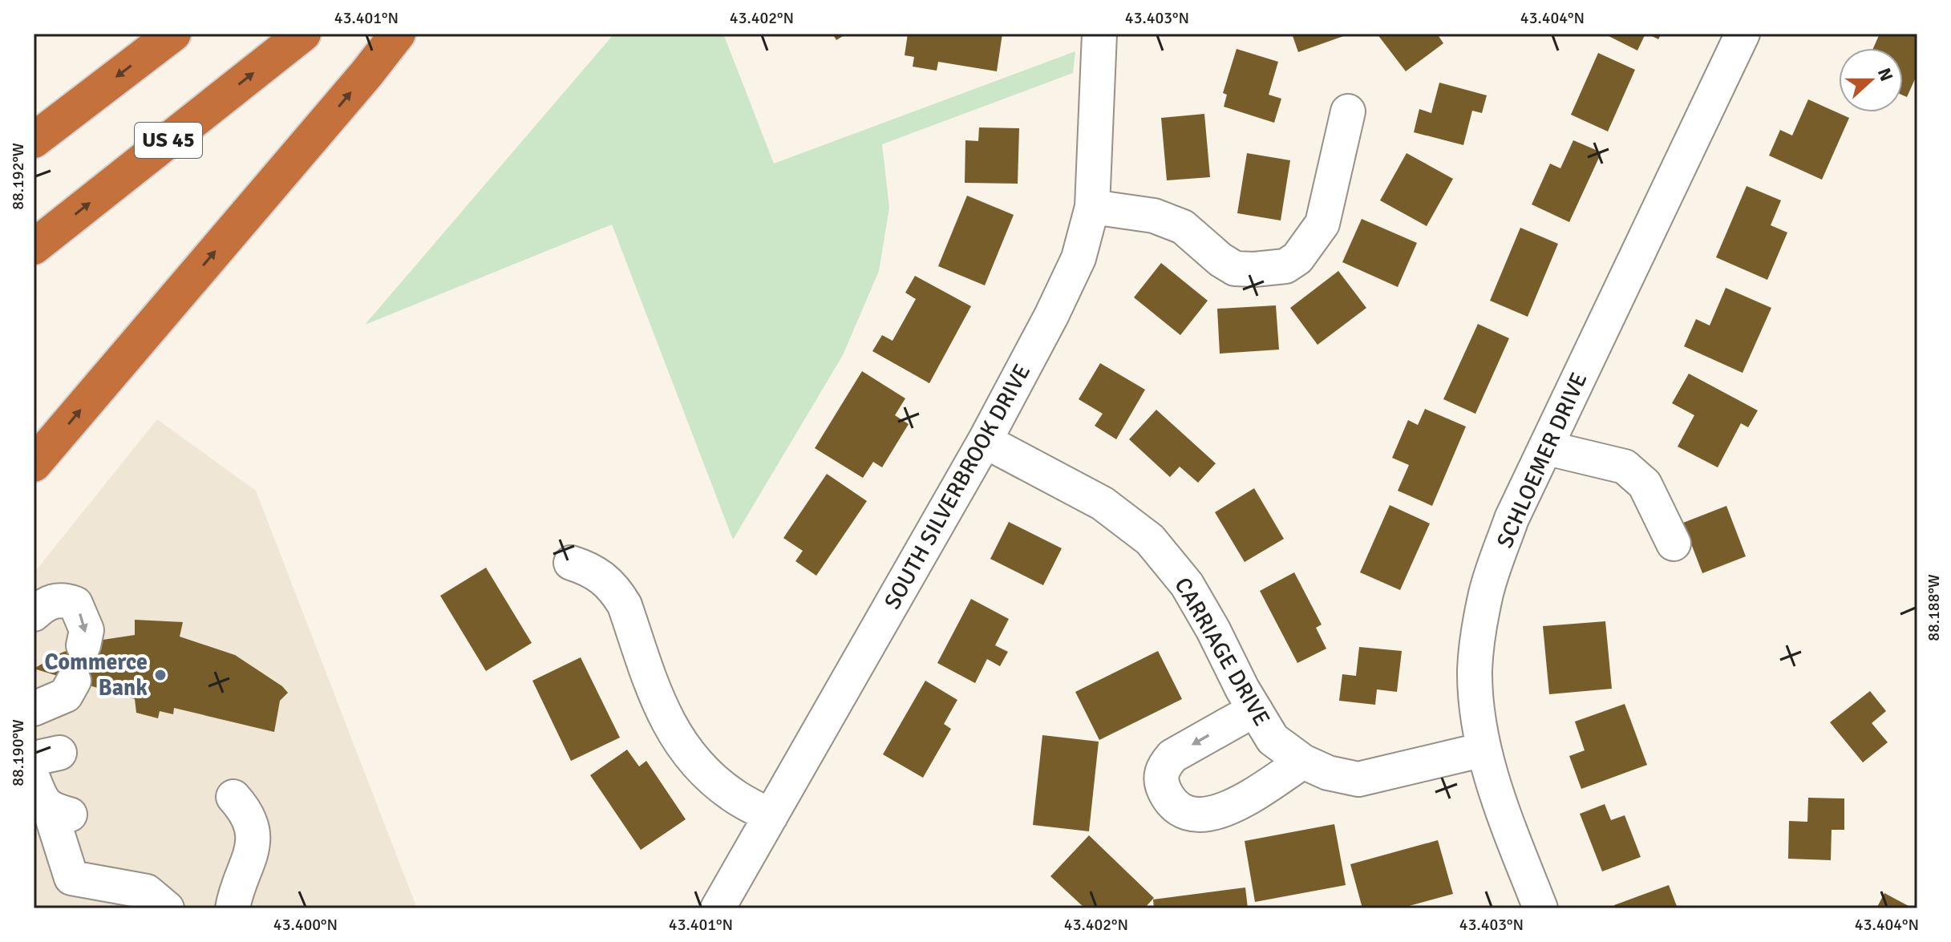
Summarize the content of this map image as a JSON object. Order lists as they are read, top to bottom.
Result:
{
  "streets": {
    "highway": ["US 45"],
    "street": ["SCHLOEMER DRIVE", "SOUTH SILVERBROOK DRIVE", "CARRIAGE DRIVE"]
  },
  "crossings": [
    ["SCHLOEMER DRIVE", "CARRIAGE DRIVE"],
    ["SOUTH SILVERBROOK DRIVE", "CARRIAGE DRIVE"]
  ],
  "places": ["Commerce Bank"],
  "north": "right",
  "coordinates": [
    "43.401°N",
    "43.402°N",
    "43.403°N",
    "43.404°N",
    "88.192°W",
    "88.188°W",
    "88.190°W",
    "43.400°N"
  ]
}
